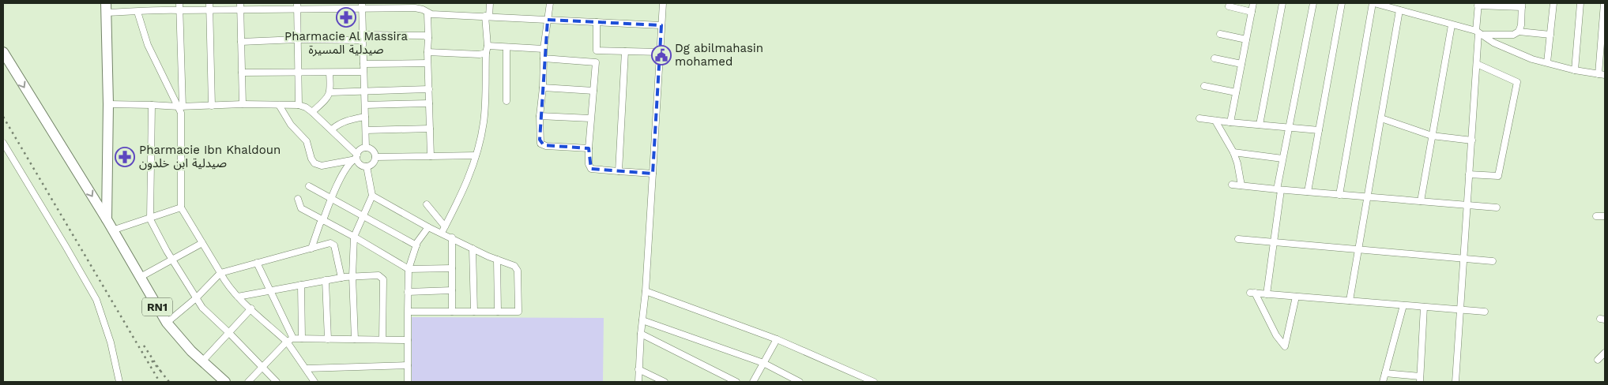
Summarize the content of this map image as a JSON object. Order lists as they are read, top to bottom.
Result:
{
  "streets": {
    "main road": ["RN1"]
  },
  "places": {
    "pharmacy": ["Pharmacie Al Massira صيدلية المسيرة", "Pharmacie Ibn Khaldoun صيدلية ابن خلدون"],
    "public building": ["Dg abilmahasin mohamed"]
  }
}
